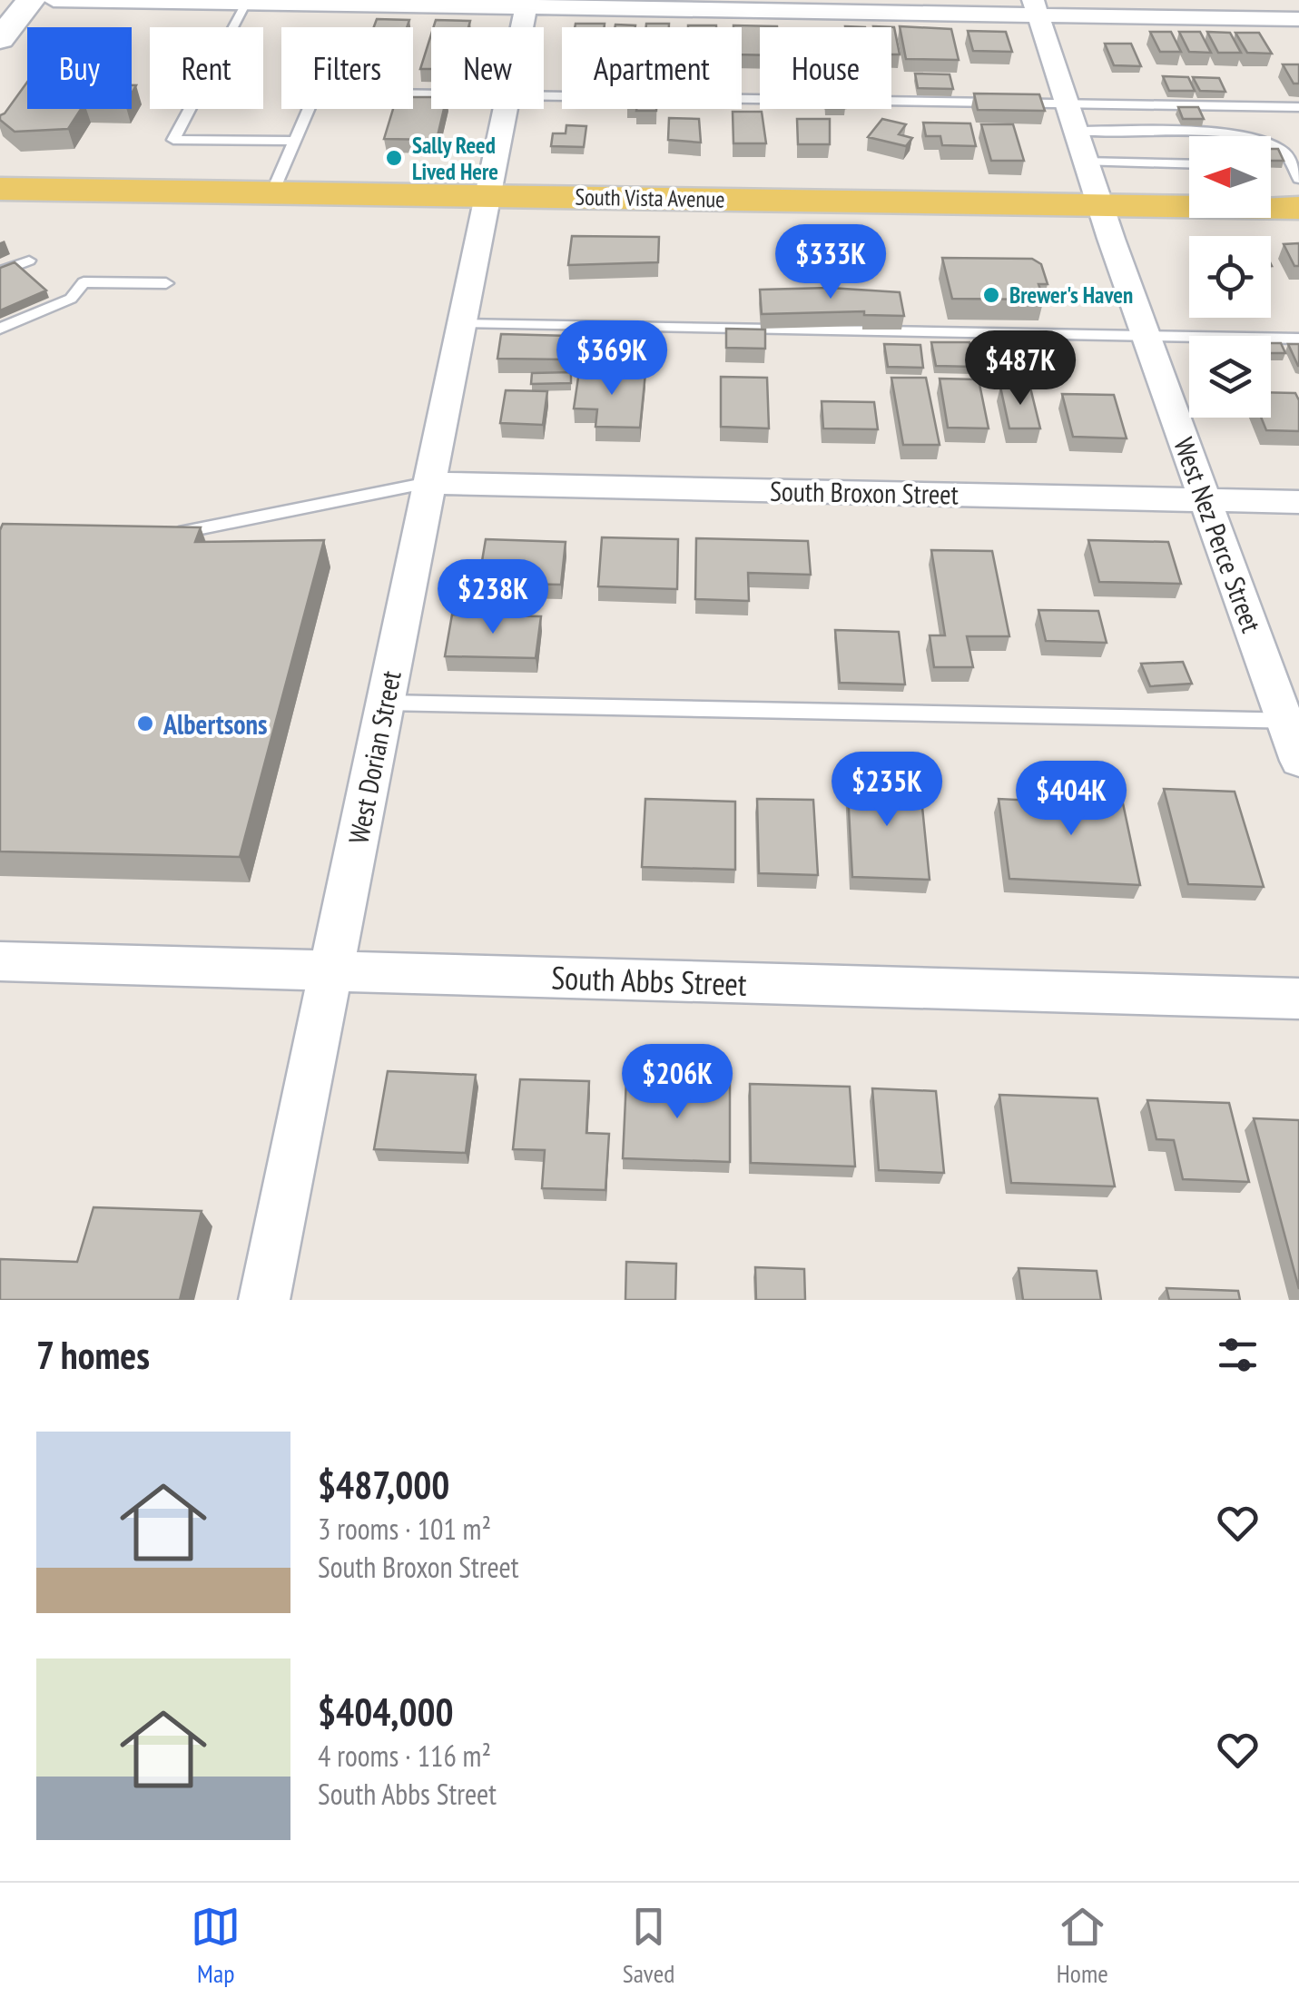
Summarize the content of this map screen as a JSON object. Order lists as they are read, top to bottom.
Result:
{
  "streets": {
    "main road": ["South Vista Avenue"],
    "street": [
      "South Broxon Street",
      "West Nez Perce Street",
      "West Dorian Street",
      "South Abbs Street"
    ]
  },
  "crossings": [
    ["South Vista Avenue", "West Nez Perce Street"],
    ["South Vista Avenue", "West Dorian Street"],
    ["South Broxon Street", "West Nez Perce Street"],
    ["South Broxon Street", "West Dorian Street"],
    ["West Dorian Street", "South Abbs Street"]
  ],
  "places": ["Sally Reed Lived Here", "Brewer's Haven", "Albertsons"],
  "north": "left",
  "page": {
    "chip": [
      "Buy",
      "Rent",
      "Filters",
      "New",
      "Apartment",
      "House"
    ],
    "price": [
      "$333K",
      "$369K",
      "$487K",
      "$238K",
      "$235K",
      "$404K",
      "$206K"
    ],
    "heading": "7 homes",
    "list": [
      {
        "name": "$487,000",
        "note": "3 rooms · 101 m² · South Broxon Street"
      },
      {
        "name": "$404,000",
        "note": "4 rooms · 116 m² · South Abbs Street"
      }
    ],
    "tabs": ["Map", "Saved", "Home"]
  }
}
